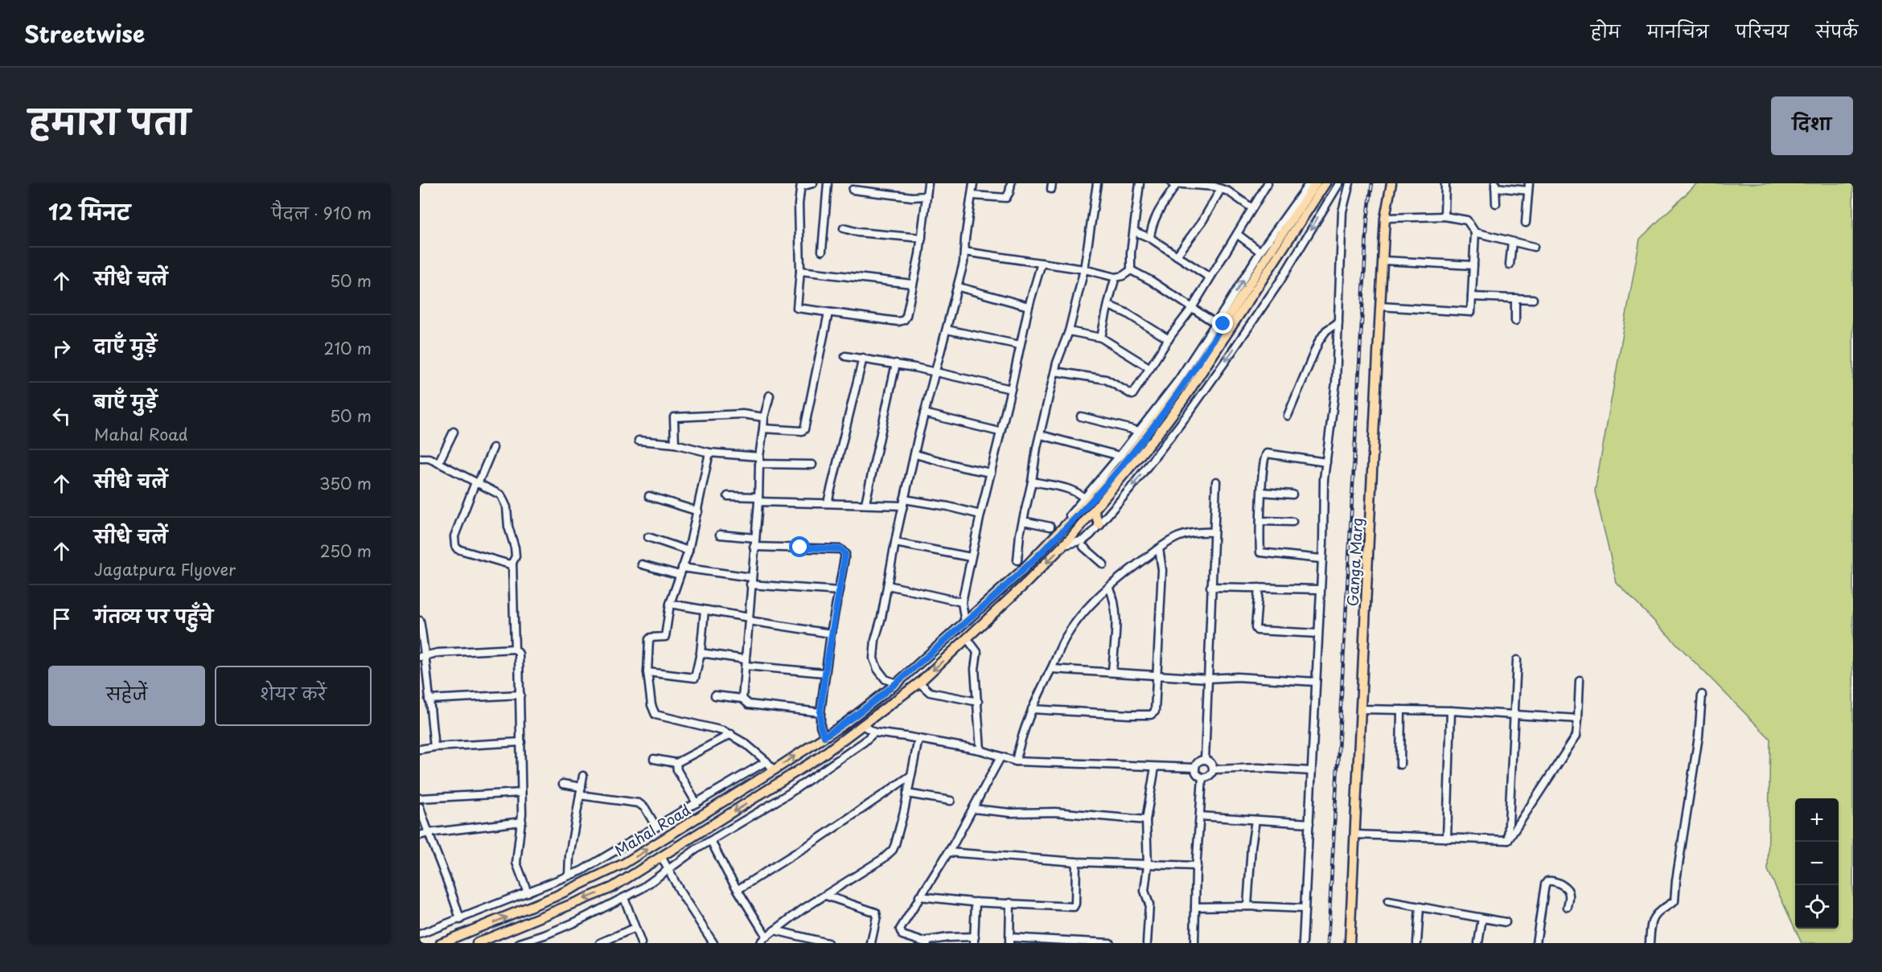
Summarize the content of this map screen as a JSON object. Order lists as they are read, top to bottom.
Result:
{
  "streets": {
    "main road": ["Ganga Marg", "Mahal Road"]
  },
  "page": {
    "header": "Streetwise",
    "nav": [
      "होम",
      "मानचित्र",
      "परिचय",
      "संपर्क"
    ],
    "title": "हमारा पता",
    "buttons": [
      "दिशा",
      ["सहेजें", "शेयर करें"]
    ],
    "heading": ["12 मिनट", "पैदल · 910 m"],
    "list": [
      ["सीधे चलें", "50 m"],
      ["दाएँ मुड़ें", "210 m"],
      ["बाएँ मुड़ें", "Mahal Road", "50 m"],
      ["सीधे चलें", "350 m"],
      ["सीधे चलें", "Jagatpura Flyover", "250 m"],
      "गंतव्य पर पहुँचे"
    ],
    "map_buttons": ["+", "−"]
  }
}
